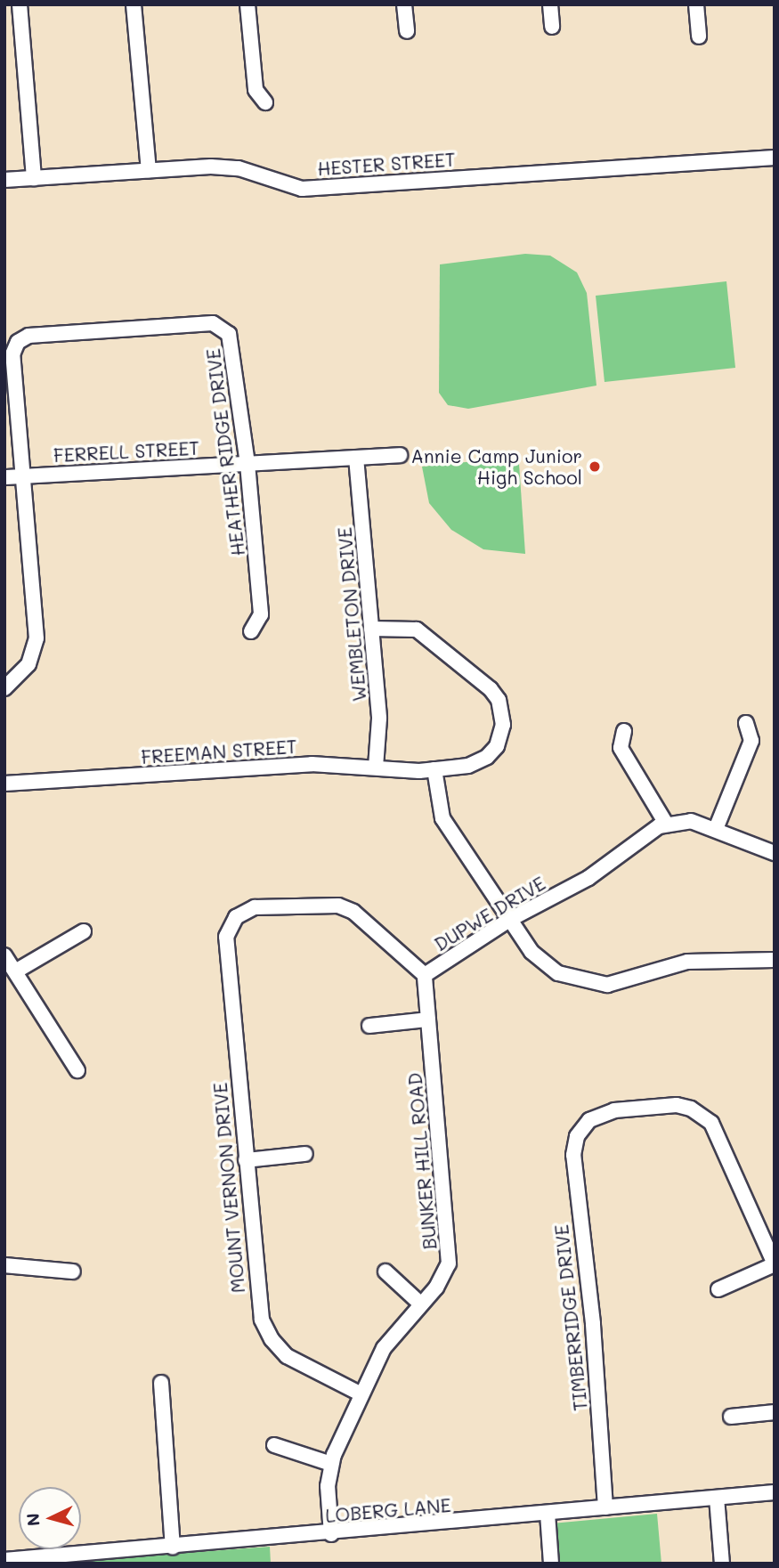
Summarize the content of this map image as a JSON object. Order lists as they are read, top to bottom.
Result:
{
  "streets": {
    "street": [
      "HESTER STREET",
      "FERRELL STREET",
      "HEATHER RIDGE DRIVE",
      "WEMBLETON DRIVE",
      "FREEMAN STREET",
      "DUPWE DRIVE",
      "BUNKER HILL ROAD",
      "MOUNT VERNON DRIVE",
      "TIMBERRIDGE DRIVE",
      "LOBERG LANE"
    ]
  },
  "crossings": [
    ["FERRELL STREET", "HEATHER RIDGE DRIVE"],
    ["FERRELL STREET", "WEMBLETON DRIVE"],
    ["WEMBLETON DRIVE", "FREEMAN STREET"],
    ["DUPWE DRIVE", "BUNKER HILL ROAD"],
    ["DUPWE DRIVE", "MOUNT VERNON DRIVE"],
    ["BUNKER HILL ROAD", "MOUNT VERNON DRIVE"],
    ["BUNKER HILL ROAD", "LOBERG LANE"],
    ["TIMBERRIDGE DRIVE", "LOBERG LANE"]
  ],
  "places": ["Annie Camp Junior High School"],
  "north": "left"
}
